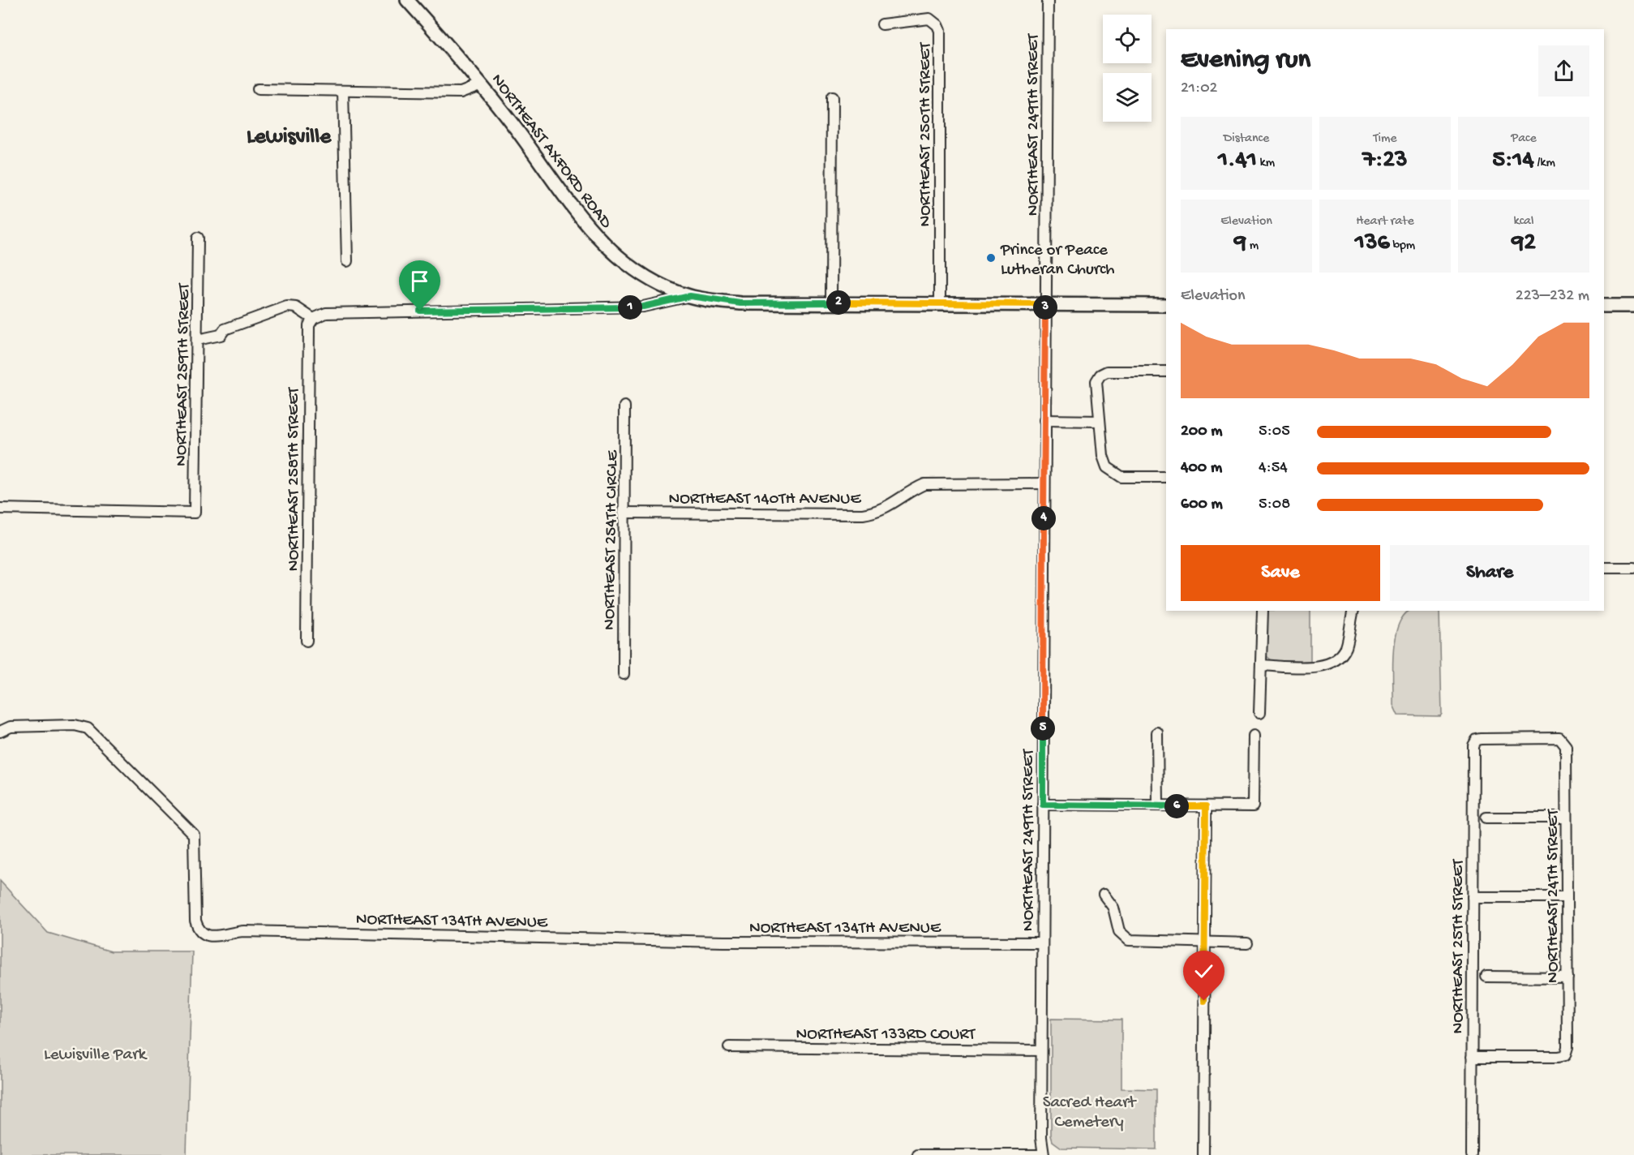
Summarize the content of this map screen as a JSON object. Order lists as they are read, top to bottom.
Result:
{
  "streets": {
    "main road": ["NORTHEAST AXFORD ROAD"],
    "street": [
      "NORTHEAST 249TH STREET",
      "NORTHEAST 250TH STREET",
      "NORTHEAST 259TH STREET",
      "NORTHEAST 258TH STREET",
      "NORTHEAST 140TH AVENUE",
      "NORTHEAST 254TH CIRCLE",
      "NORTHEAST 24TH STREET",
      "NORTHEAST 134TH AVENUE",
      "NORTHEAST 25TH STREET",
      "NORTHEAST 133RD COURT"
    ]
  },
  "crossings": [
    ["NORTHEAST 249TH STREET", "NORTHEAST AXFORD ROAD"],
    ["NORTHEAST 249TH STREET", "NORTHEAST 140TH AVENUE"],
    ["NORTHEAST 249TH STREET", "NORTHEAST 134TH AVENUE"],
    ["NORTHEAST 249TH STREET", "NORTHEAST 133RD COURT"],
    ["NORTHEAST 250TH STREET", "NORTHEAST AXFORD ROAD"],
    ["NORTHEAST 140TH AVENUE", "NORTHEAST 254TH CIRCLE"],
    ["NORTHEAST 24TH STREET", "NORTHEAST 25TH STREET"]
  ],
  "districts": ["Lewisville"],
  "parks": ["Lewisville Park", "Sacred Heart Cemetery"],
  "places": ["Prince or Peace Lutheran Church"],
  "page": {
    "heading": ["Evening run", "21:02"],
    "stats": [
      ["Distance", "1.41 km"],
      ["Time", "7:23"],
      ["Pace", "5:14 /km"],
      ["Elevation", "9 m"],
      ["Heart rate", "136 bpm"],
      ["kcal", "92"]
    ],
    "chart": ["Elevation", "223–232 m"],
    "pins": [
      "2",
      "1",
      "3",
      "4",
      "5",
      "6"
    ],
    "list": [
      {
        "name": "200 m",
        "note": "5:05"
      },
      {
        "name": "400 m",
        "note": "4:54"
      },
      {
        "name": "600 m",
        "note": "5:08"
      }
    ],
    "buttons": ["Save", "Share"]
  }
}
